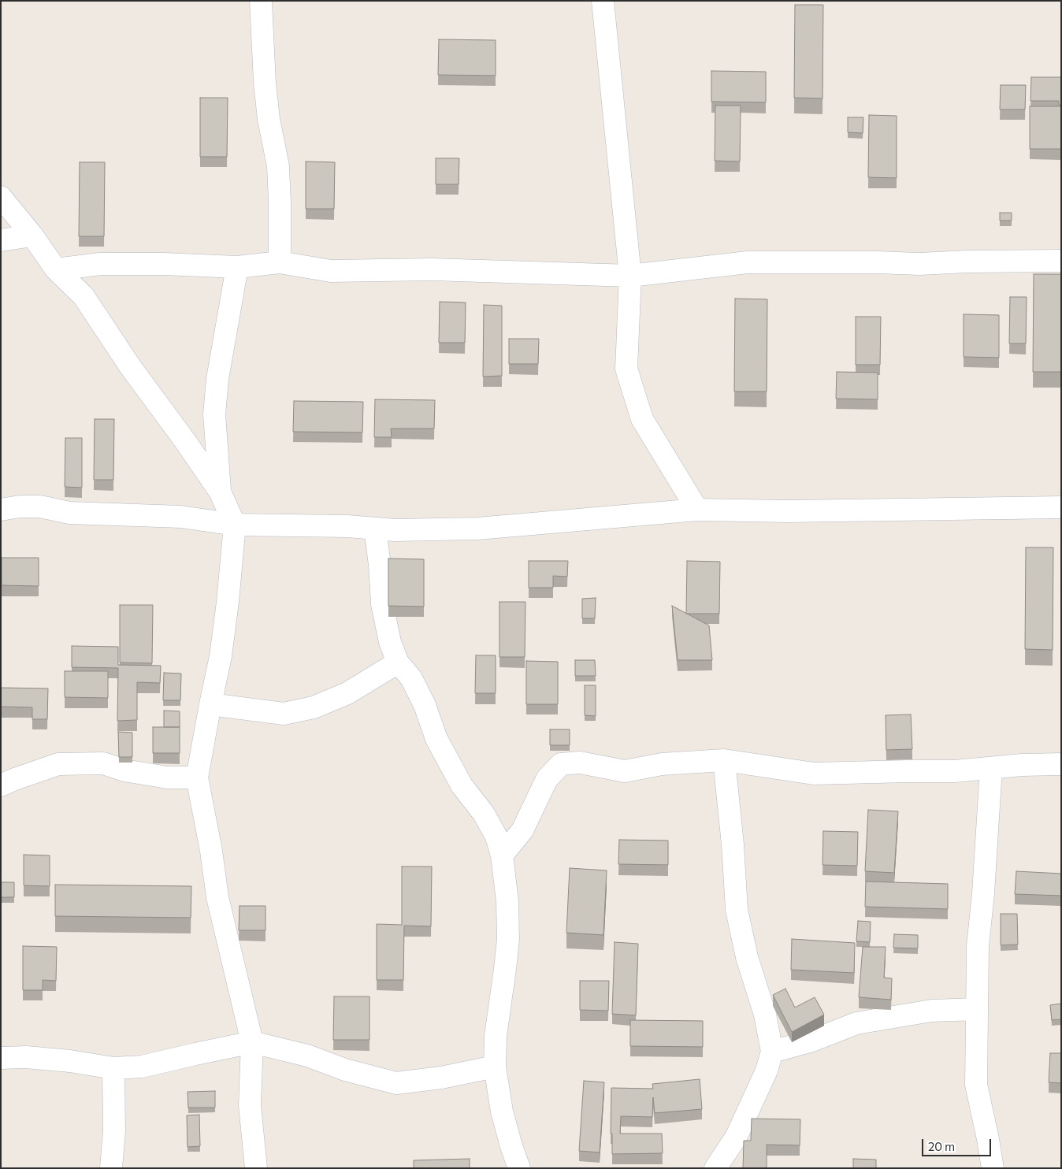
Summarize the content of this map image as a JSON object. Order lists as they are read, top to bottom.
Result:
{
  "scale_bar": "20 m"
}
